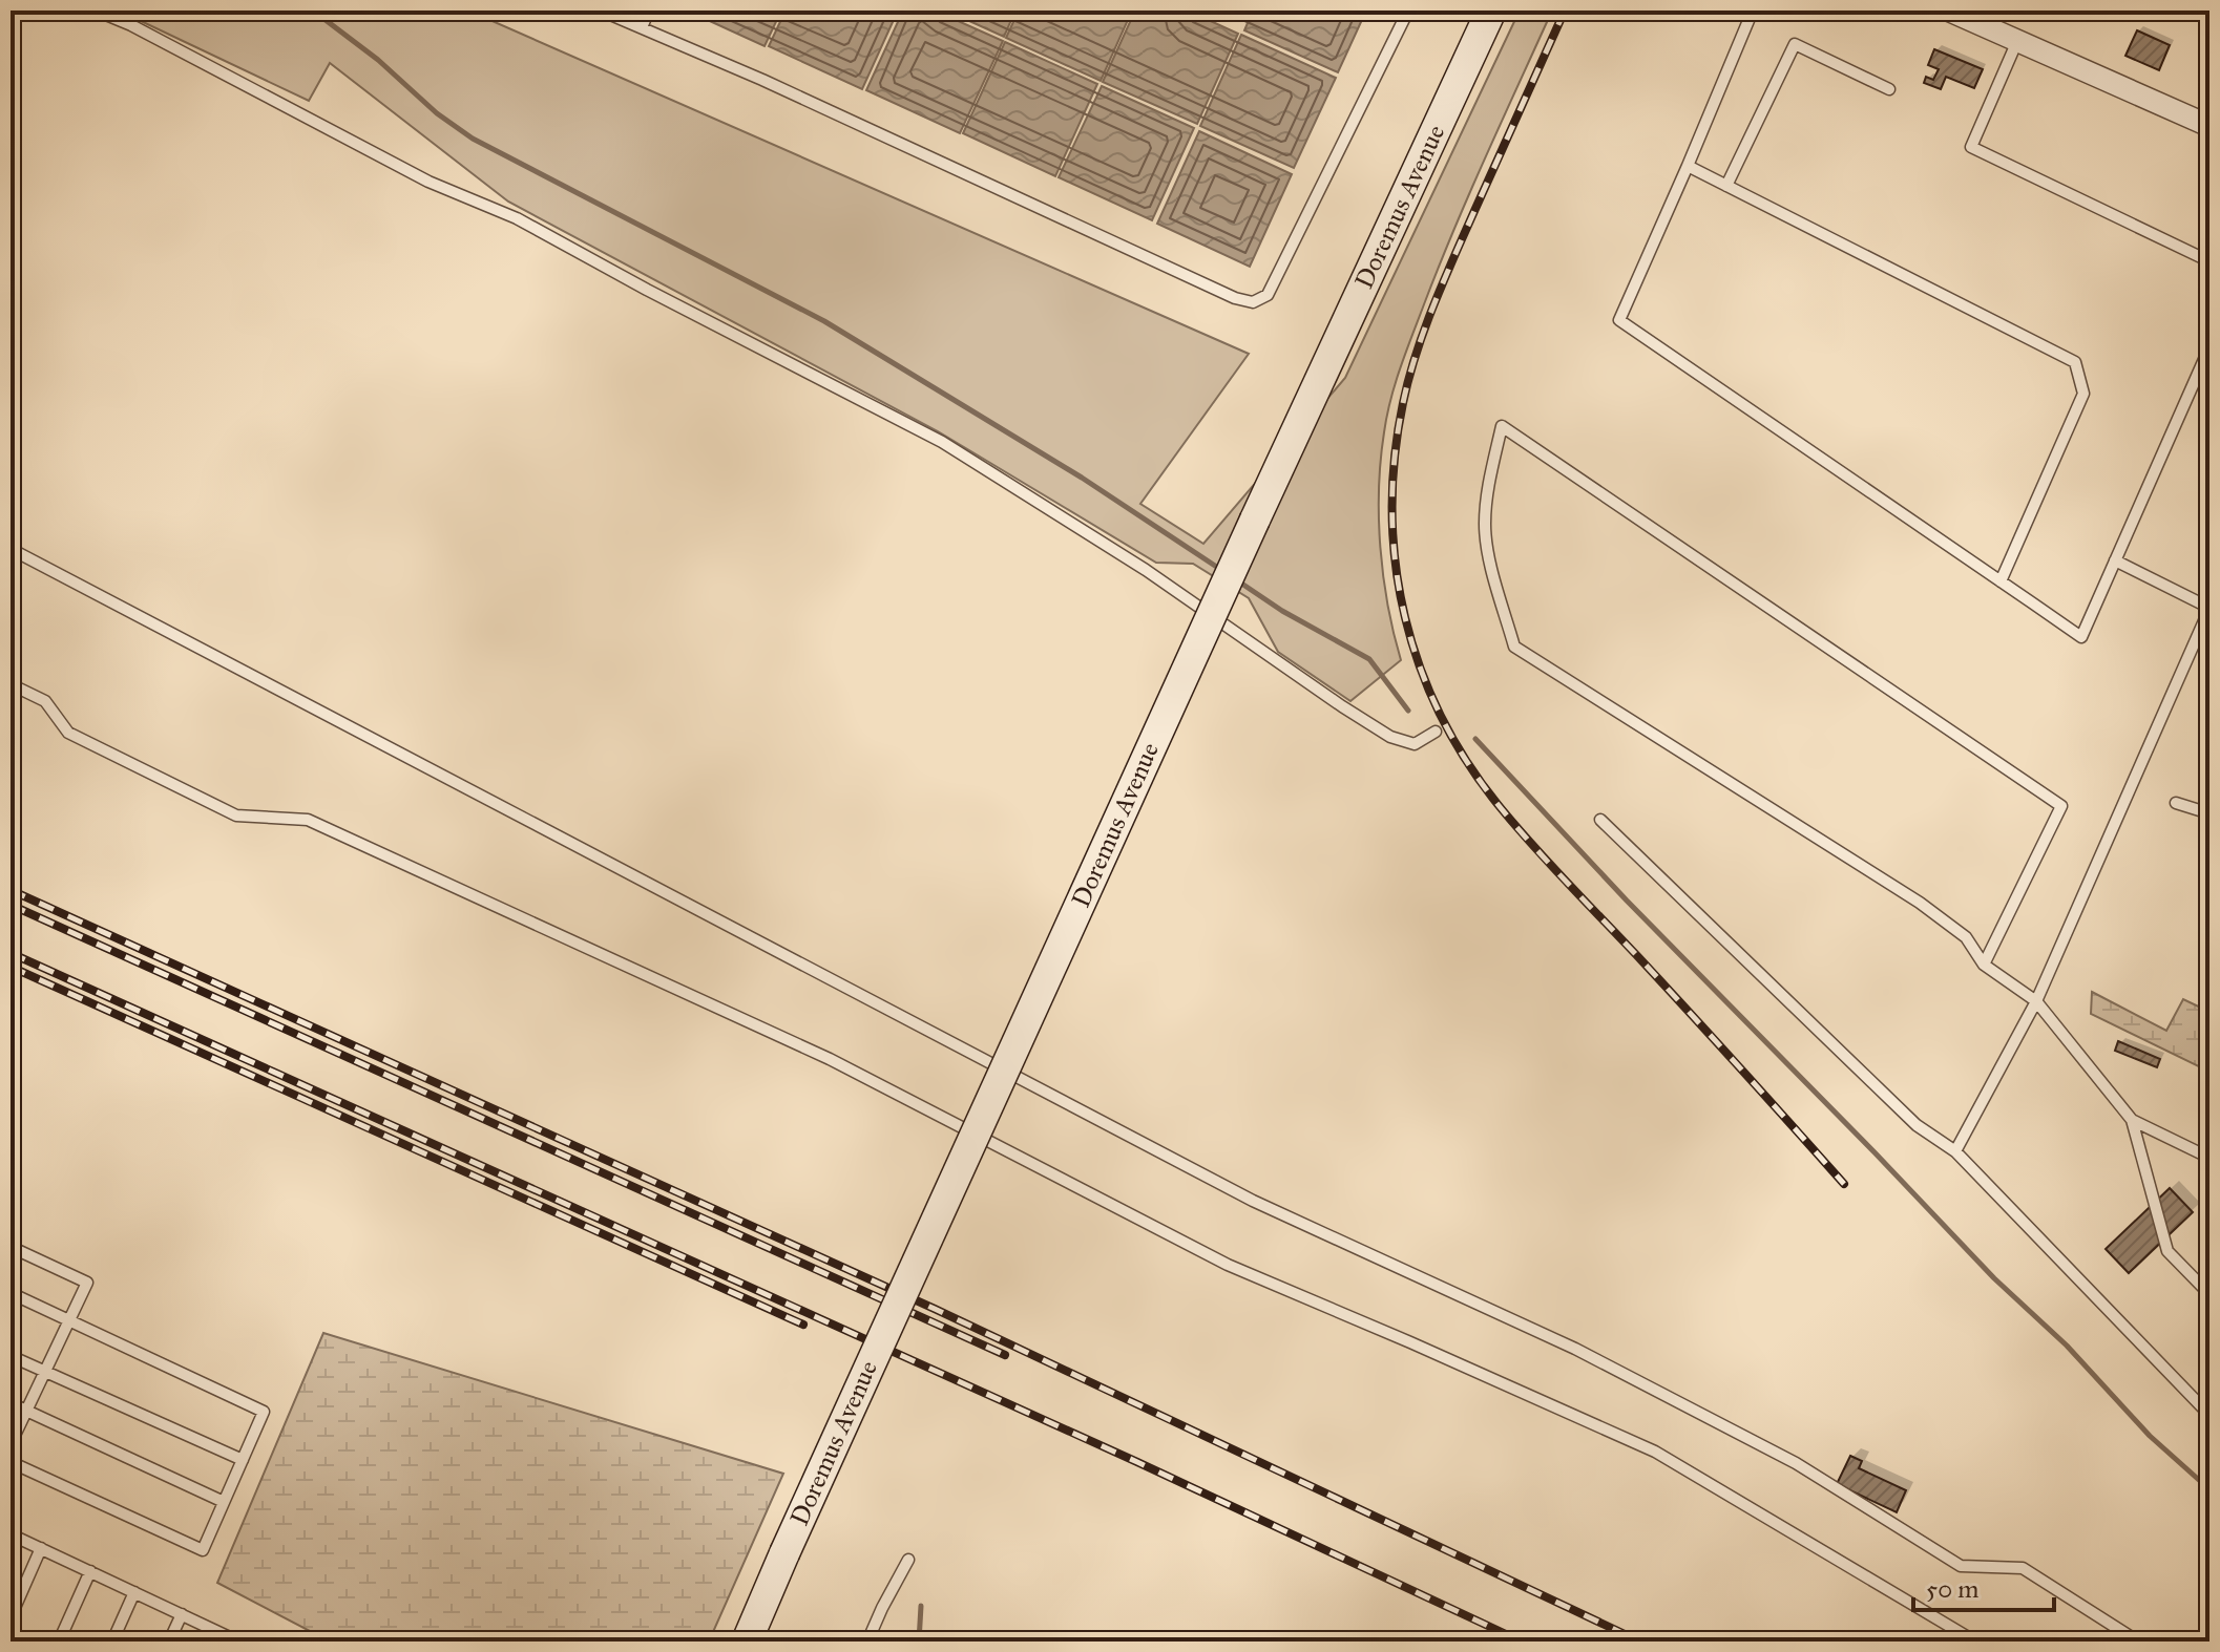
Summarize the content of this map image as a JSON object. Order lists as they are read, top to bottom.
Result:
{
  "streets": {
    "main road": ["Doremus Avenue"]
  },
  "scale_bar": "50 m"
}
